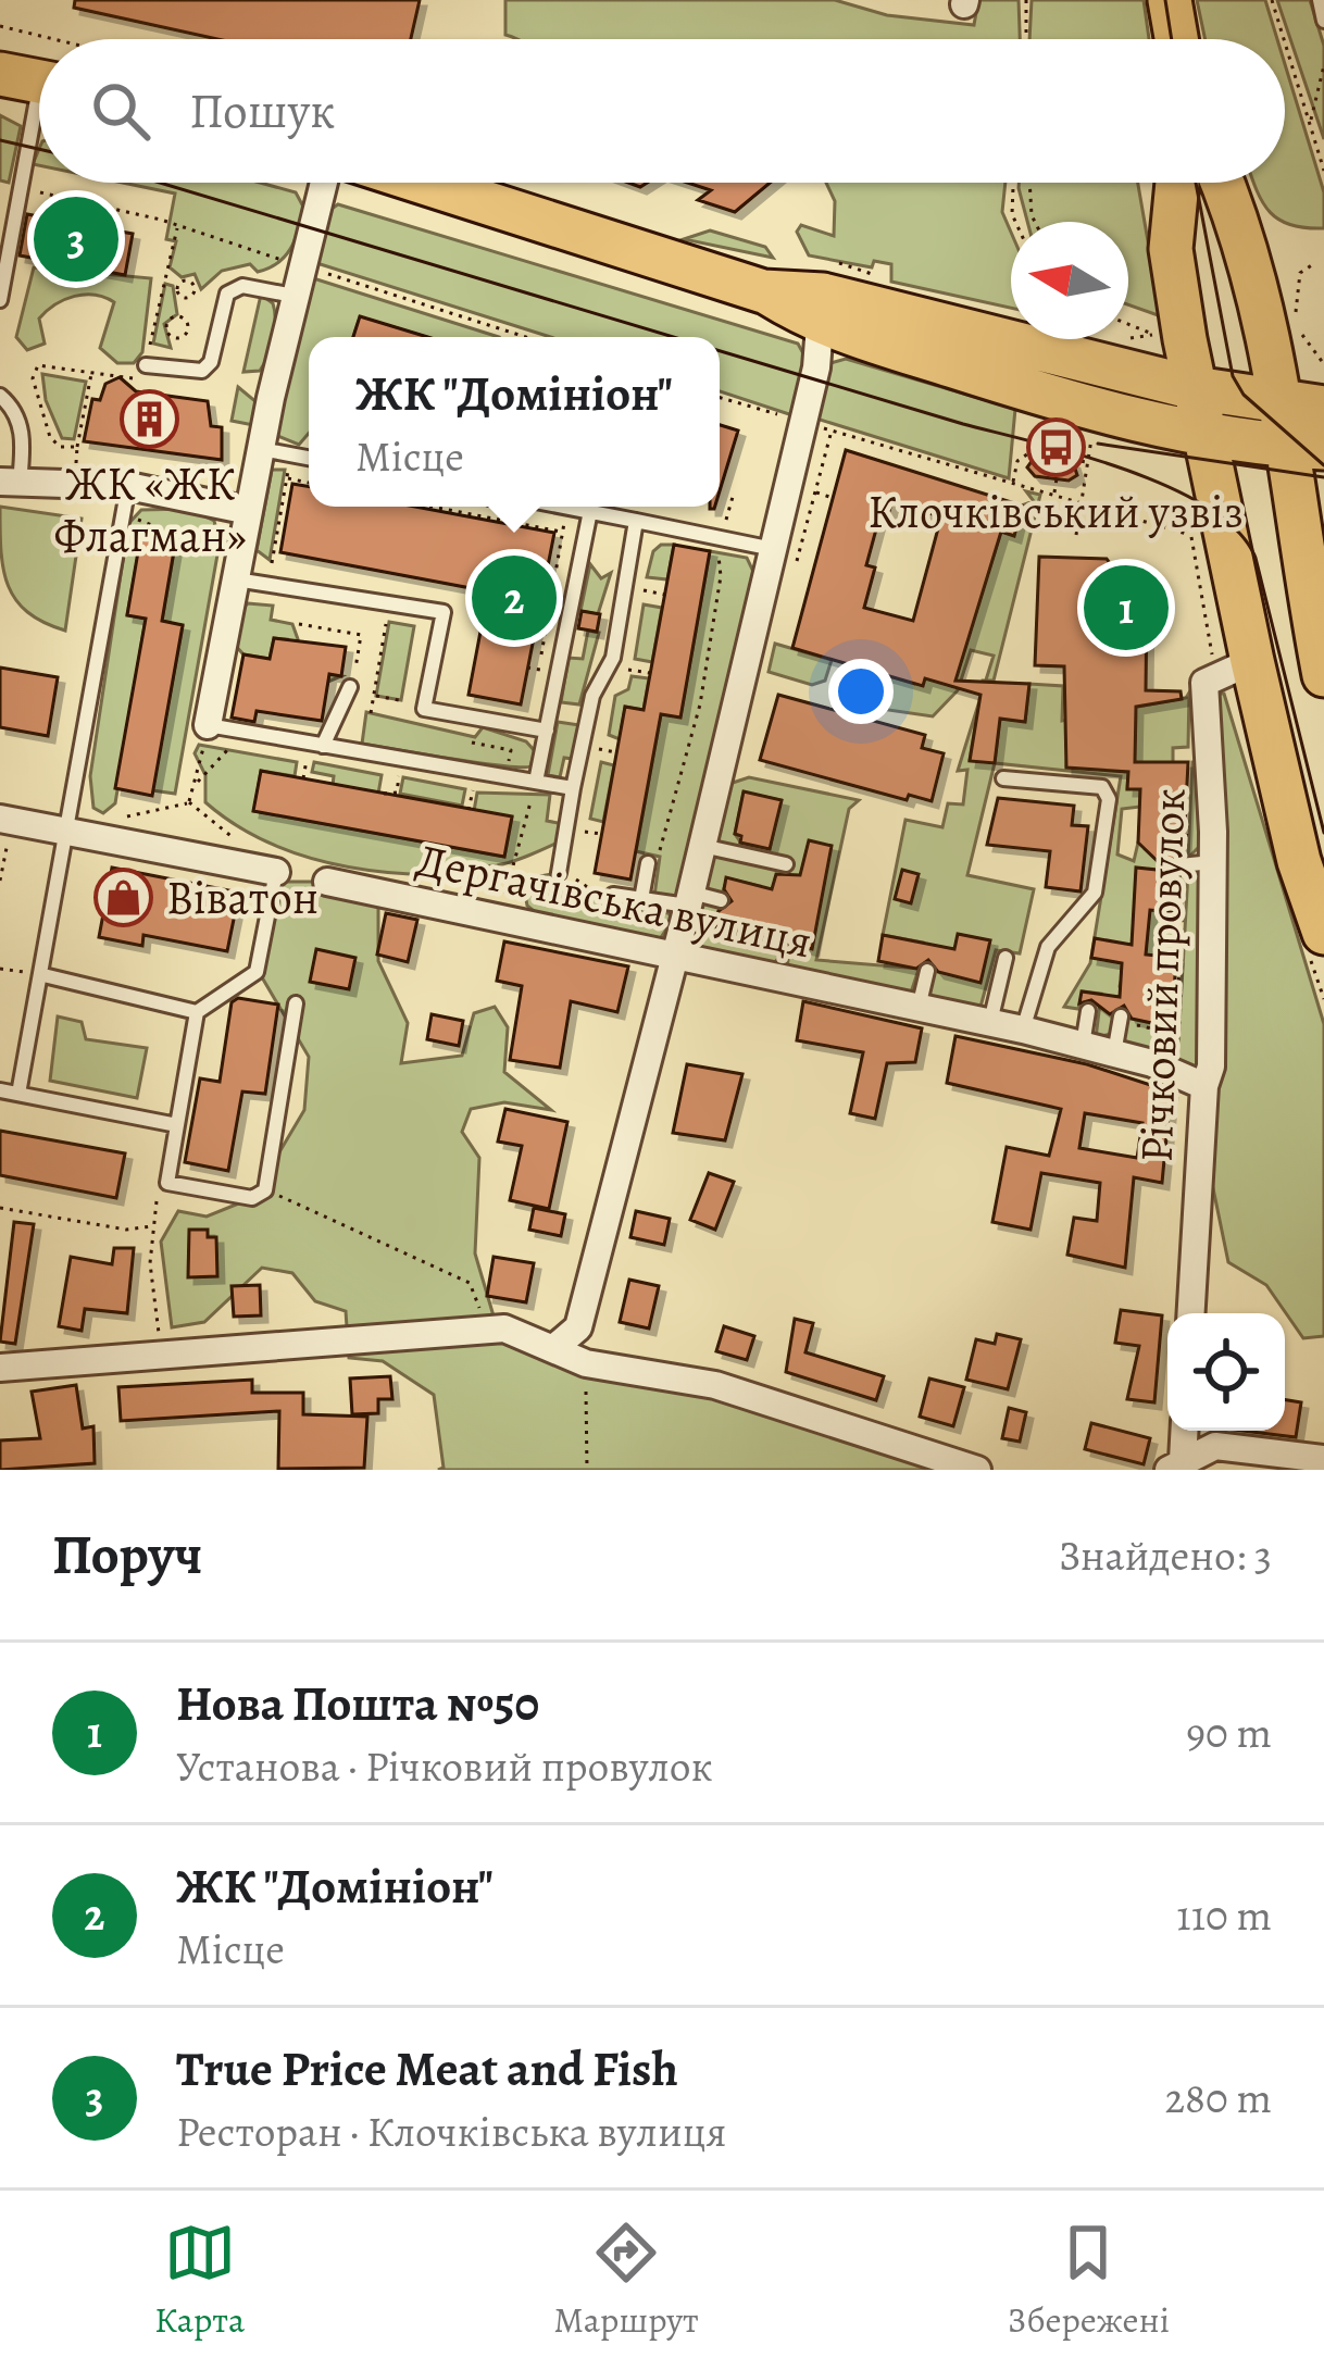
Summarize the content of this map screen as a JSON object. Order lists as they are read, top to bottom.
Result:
{
  "streets": {
    "street": ["Дергачівська вулиця", "Річковий провулок"]
  },
  "crossings": [
    ["Дергачівська вулиця", "Річковий провулок"]
  ],
  "places": {
    "building": ["ЖК «ЖК Флагман»"],
    "bus stop": ["Клочківський узвіз"],
    "shop": ["Віватон"]
  },
  "north": "left",
  "page": {
    "search": "Пошук",
    "pins": ["3", "2", "1"],
    "popup": ["ЖК \"Домініон\"", "Місце"],
    "heading": ["Поруч", "Знайдено: 3"],
    "list": [
      {
        "mark": "1",
        "name": "Нова Пошта №50",
        "note": "Установа · Річковий провулок",
        "value": "90 m"
      },
      {
        "mark": "2",
        "name": "ЖК \"Домініон\"",
        "note": "Місце",
        "value": "110 m"
      },
      {
        "mark": "3",
        "name": "True Price Meat and Fish",
        "note": "Ресторан · Клочківська вулиця",
        "value": "280 m"
      }
    ],
    "nav": ["Карта", "Маршрут", "Збережені"]
  }
}
